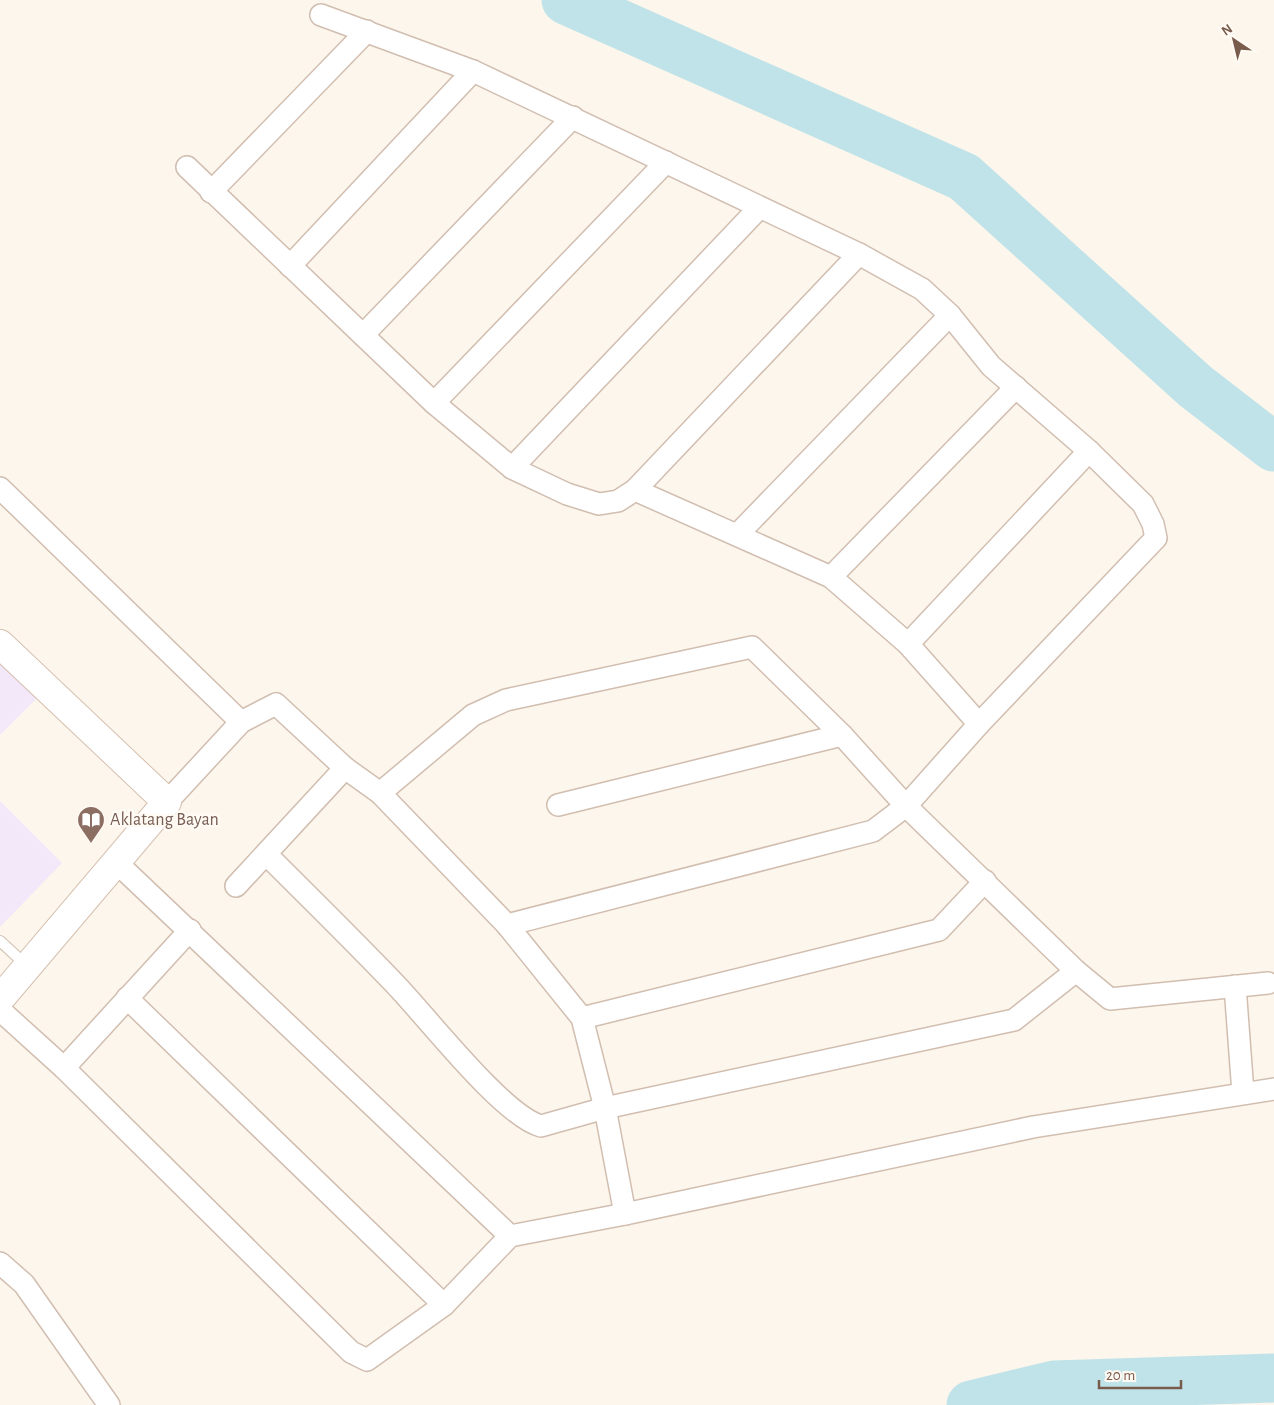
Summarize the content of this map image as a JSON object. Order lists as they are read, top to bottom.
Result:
{
  "places": {
    "library": ["Aklatang Bayan"]
  },
  "scale_bar": "20 m",
  "north": "top left"
}
